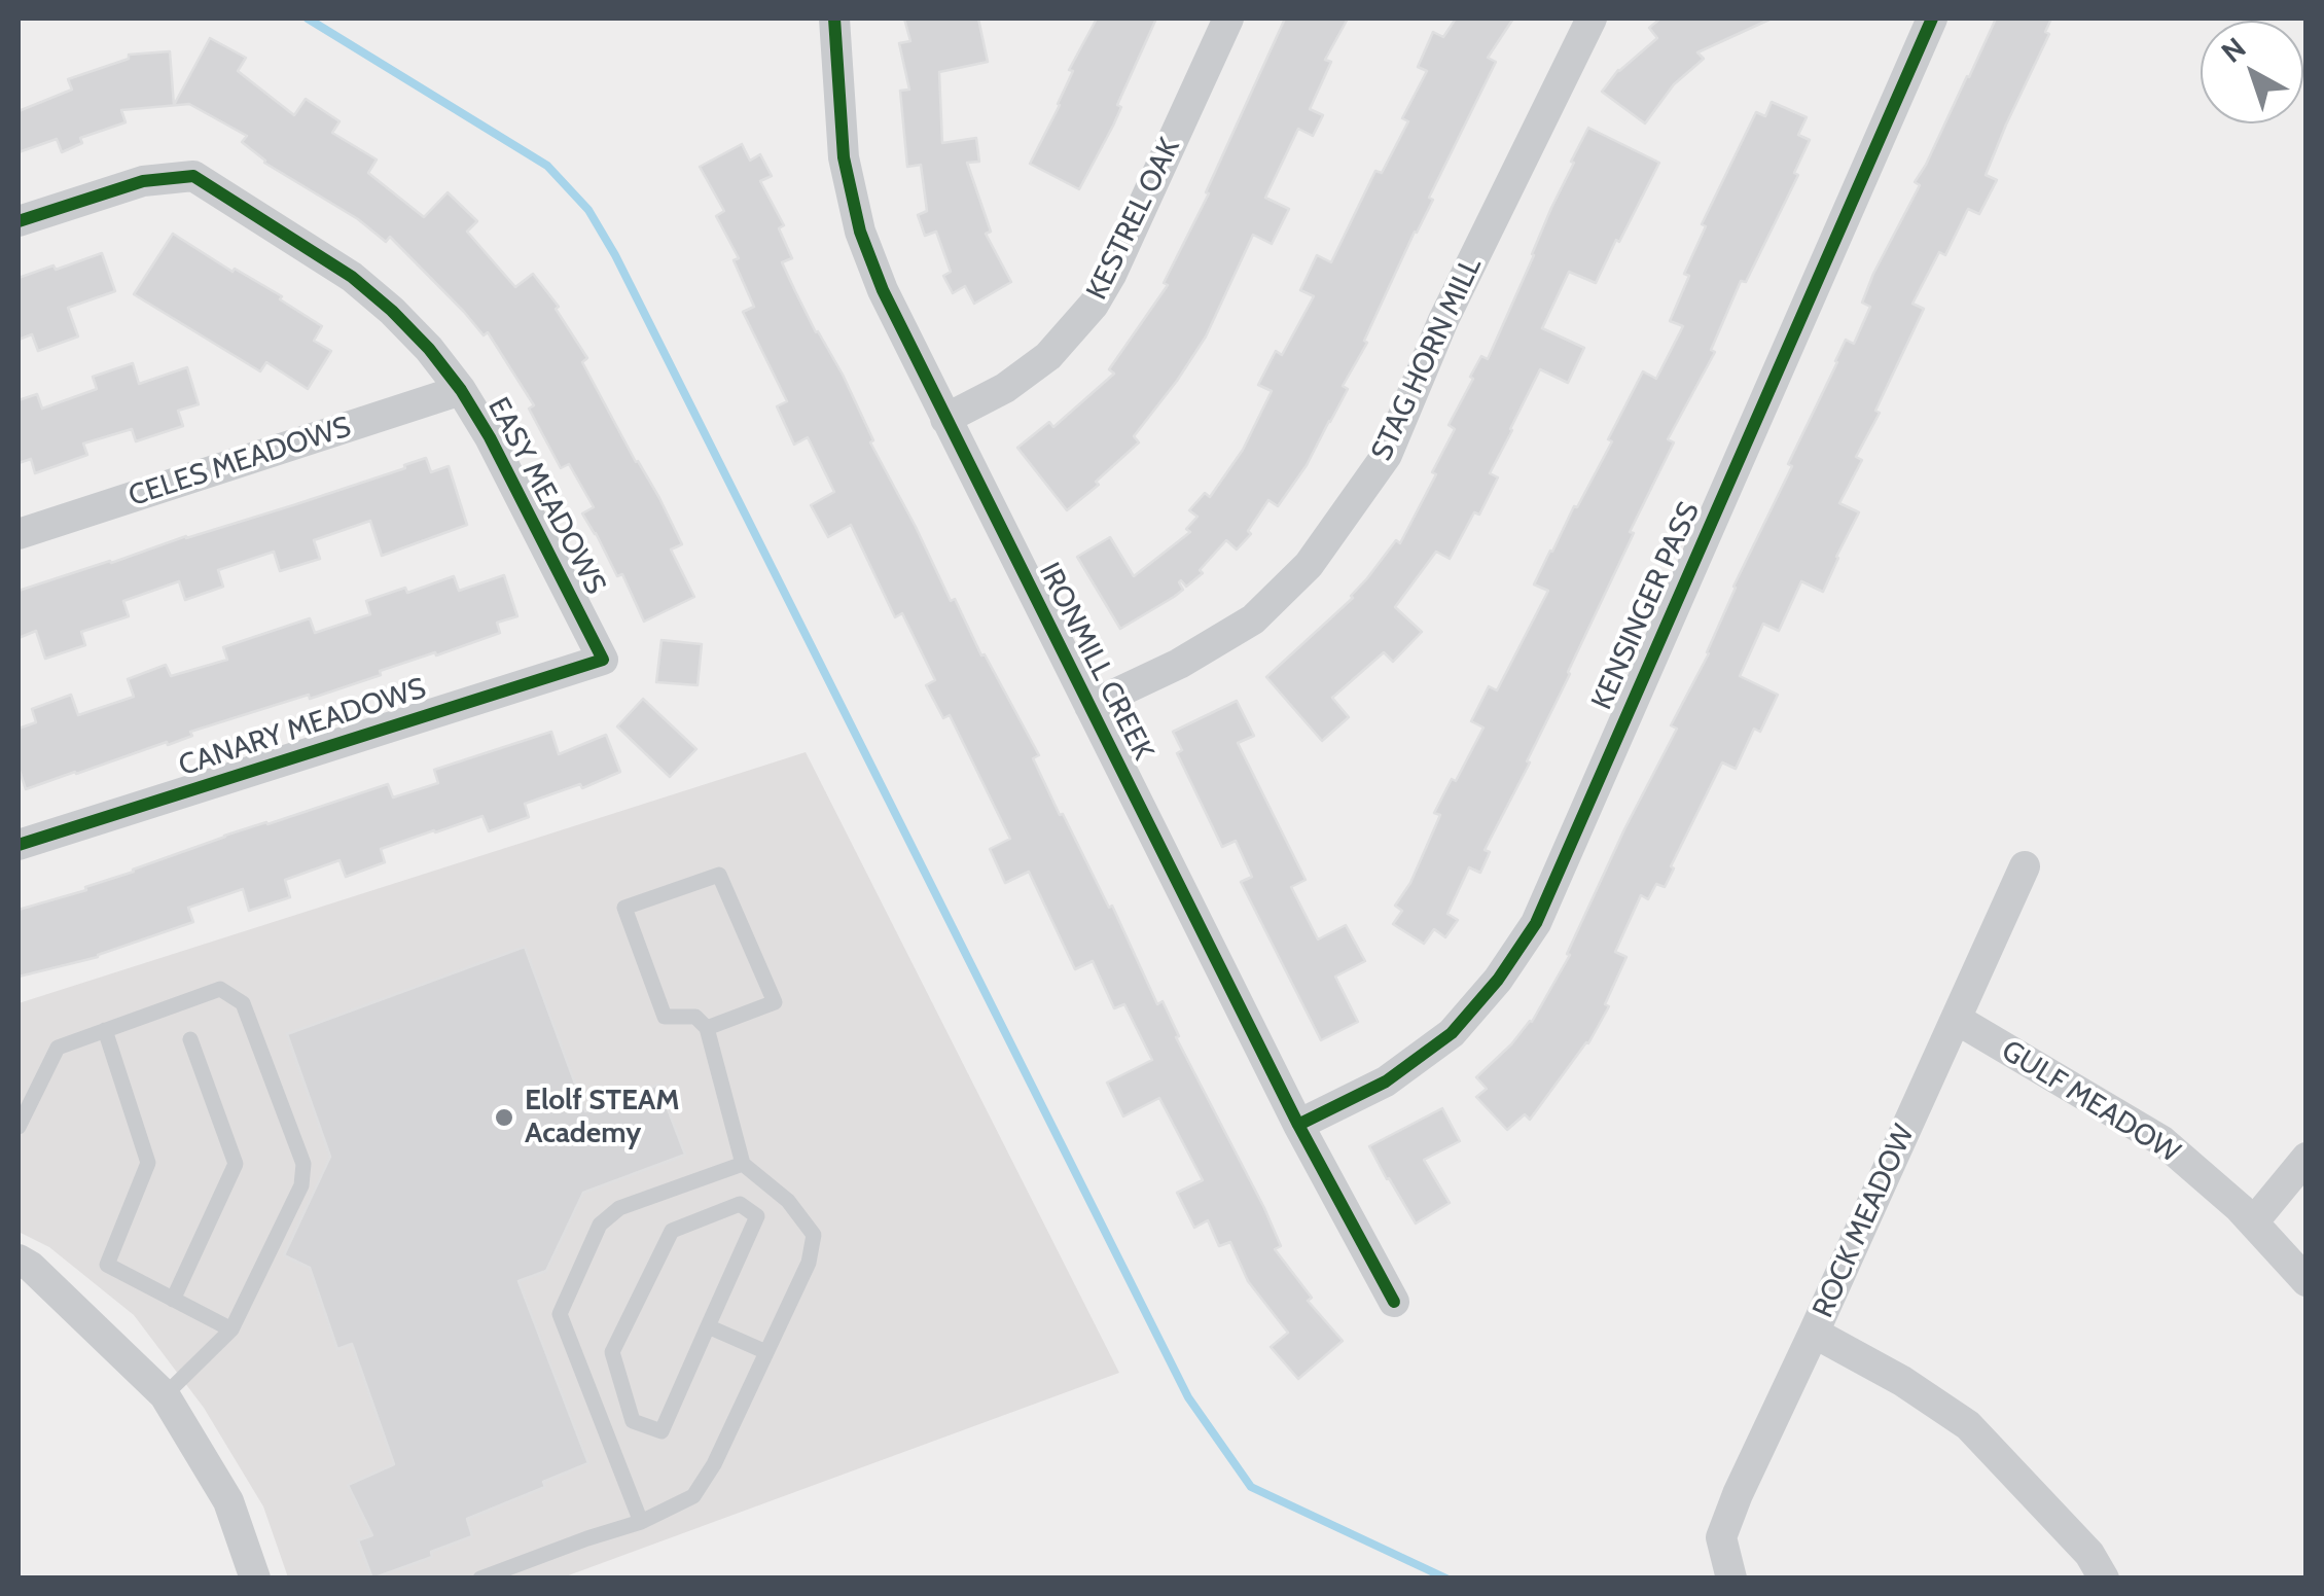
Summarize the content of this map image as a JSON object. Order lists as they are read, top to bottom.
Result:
{
  "streets": {
    "street": [
      "KESTREL OAK",
      "STAG HORN MILL",
      "CELES MEADOWS",
      "EASY MEADOWS",
      "KENSINGER PASS",
      "IRONMILL CREEK",
      "CANARY MEADOWS",
      "GULF MEADOW",
      "ROCK MEADOW"
    ]
  },
  "crossings": [
    ["KESTREL OAK", "IRONMILL CREEK"],
    ["STAG HORN MILL", "IRONMILL CREEK"],
    ["CELES MEADOWS", "EASY MEADOWS"],
    ["EASY MEADOWS", "CANARY MEADOWS"],
    ["KENSINGER PASS", "IRONMILL CREEK"],
    ["GULF MEADOW", "ROCK MEADOW"]
  ],
  "places": ["Elolf STEAM Academy"],
  "north": "top left"
}
